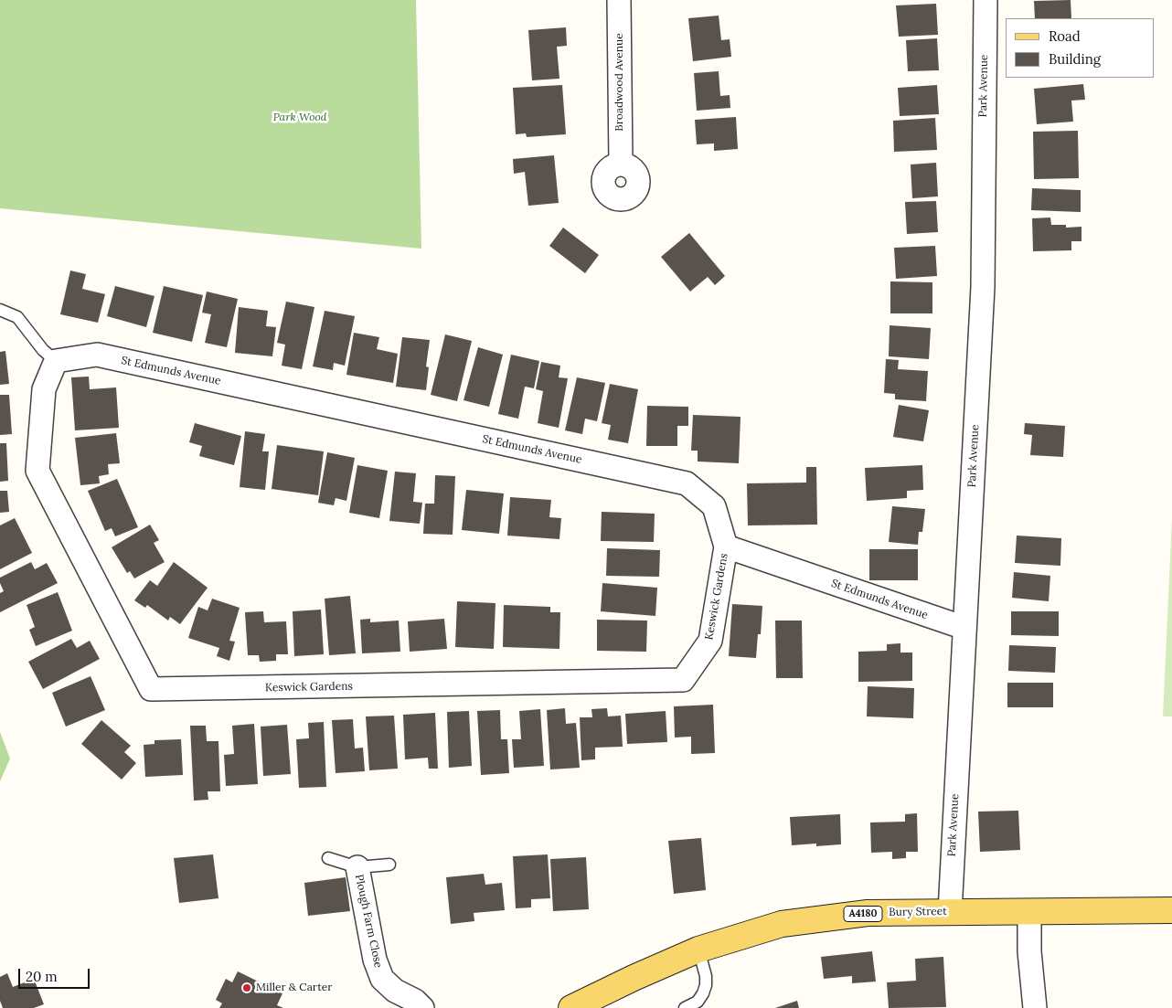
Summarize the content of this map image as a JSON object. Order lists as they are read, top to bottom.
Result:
{
  "streets": {
    "main road": ["Bury Street", "A4180"],
    "street": [
      "Broadwood Avenue",
      "Park Avenue",
      "St Edmunds Avenue",
      "Keswick Gardens",
      "Plough Farm Close"
    ]
  },
  "crossings": [
    ["Park Avenue", "St Edmunds Avenue"],
    ["Park Avenue", "Bury Street"],
    ["St Edmunds Avenue", "Keswick Gardens"]
  ],
  "parks": ["Park Wood"],
  "places": ["Miller & Carter"],
  "legend": ["Road", "Building"],
  "scale_bar": "20 m"
}
